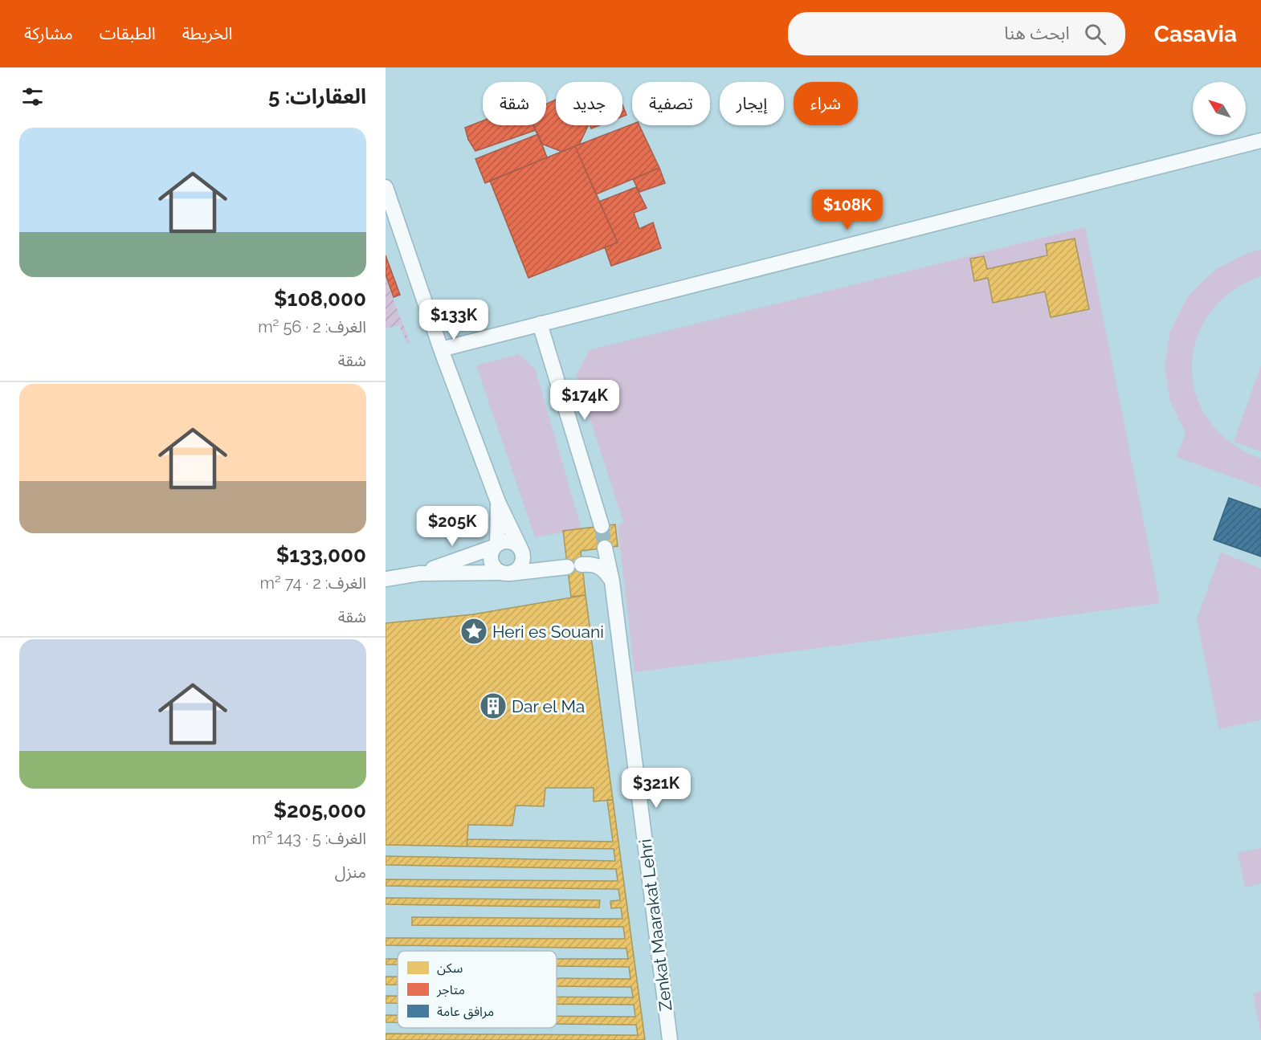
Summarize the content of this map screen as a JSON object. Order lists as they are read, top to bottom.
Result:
{
  "streets": {
    "street": ["Zenkat Maarakat Lehri"]
  },
  "places": {
    "place": ["Heri es Souani"],
    "building": ["Dar el Ma"]
  },
  "legend": ["سكن", "متاجر", "مرافق عامة"],
  "north": "top left",
  "page": {
    "header": "Casavia",
    "search": "ابحث هنا",
    "nav": ["الخريطة", "الطبقات", "مشاركة"],
    "heading": "العقارات: 5",
    "chip": [
      "شراء",
      "إيجار",
      "تصفية",
      "جديد",
      "شقة"
    ],
    "list": [
      {
        "name": "$108,000",
        "note": "الغرف: 2 · 56 m² · شقة"
      },
      {
        "name": "$133,000",
        "note": "الغرف: 2 · 74 m² · شقة"
      },
      {
        "name": "$205,000",
        "note": "الغرف: 5 · 143 m² · منزل"
      }
    ],
    "price": [
      "$108K",
      "$133K",
      "$174K",
      "$205K",
      "$321K"
    ]
  }
}
